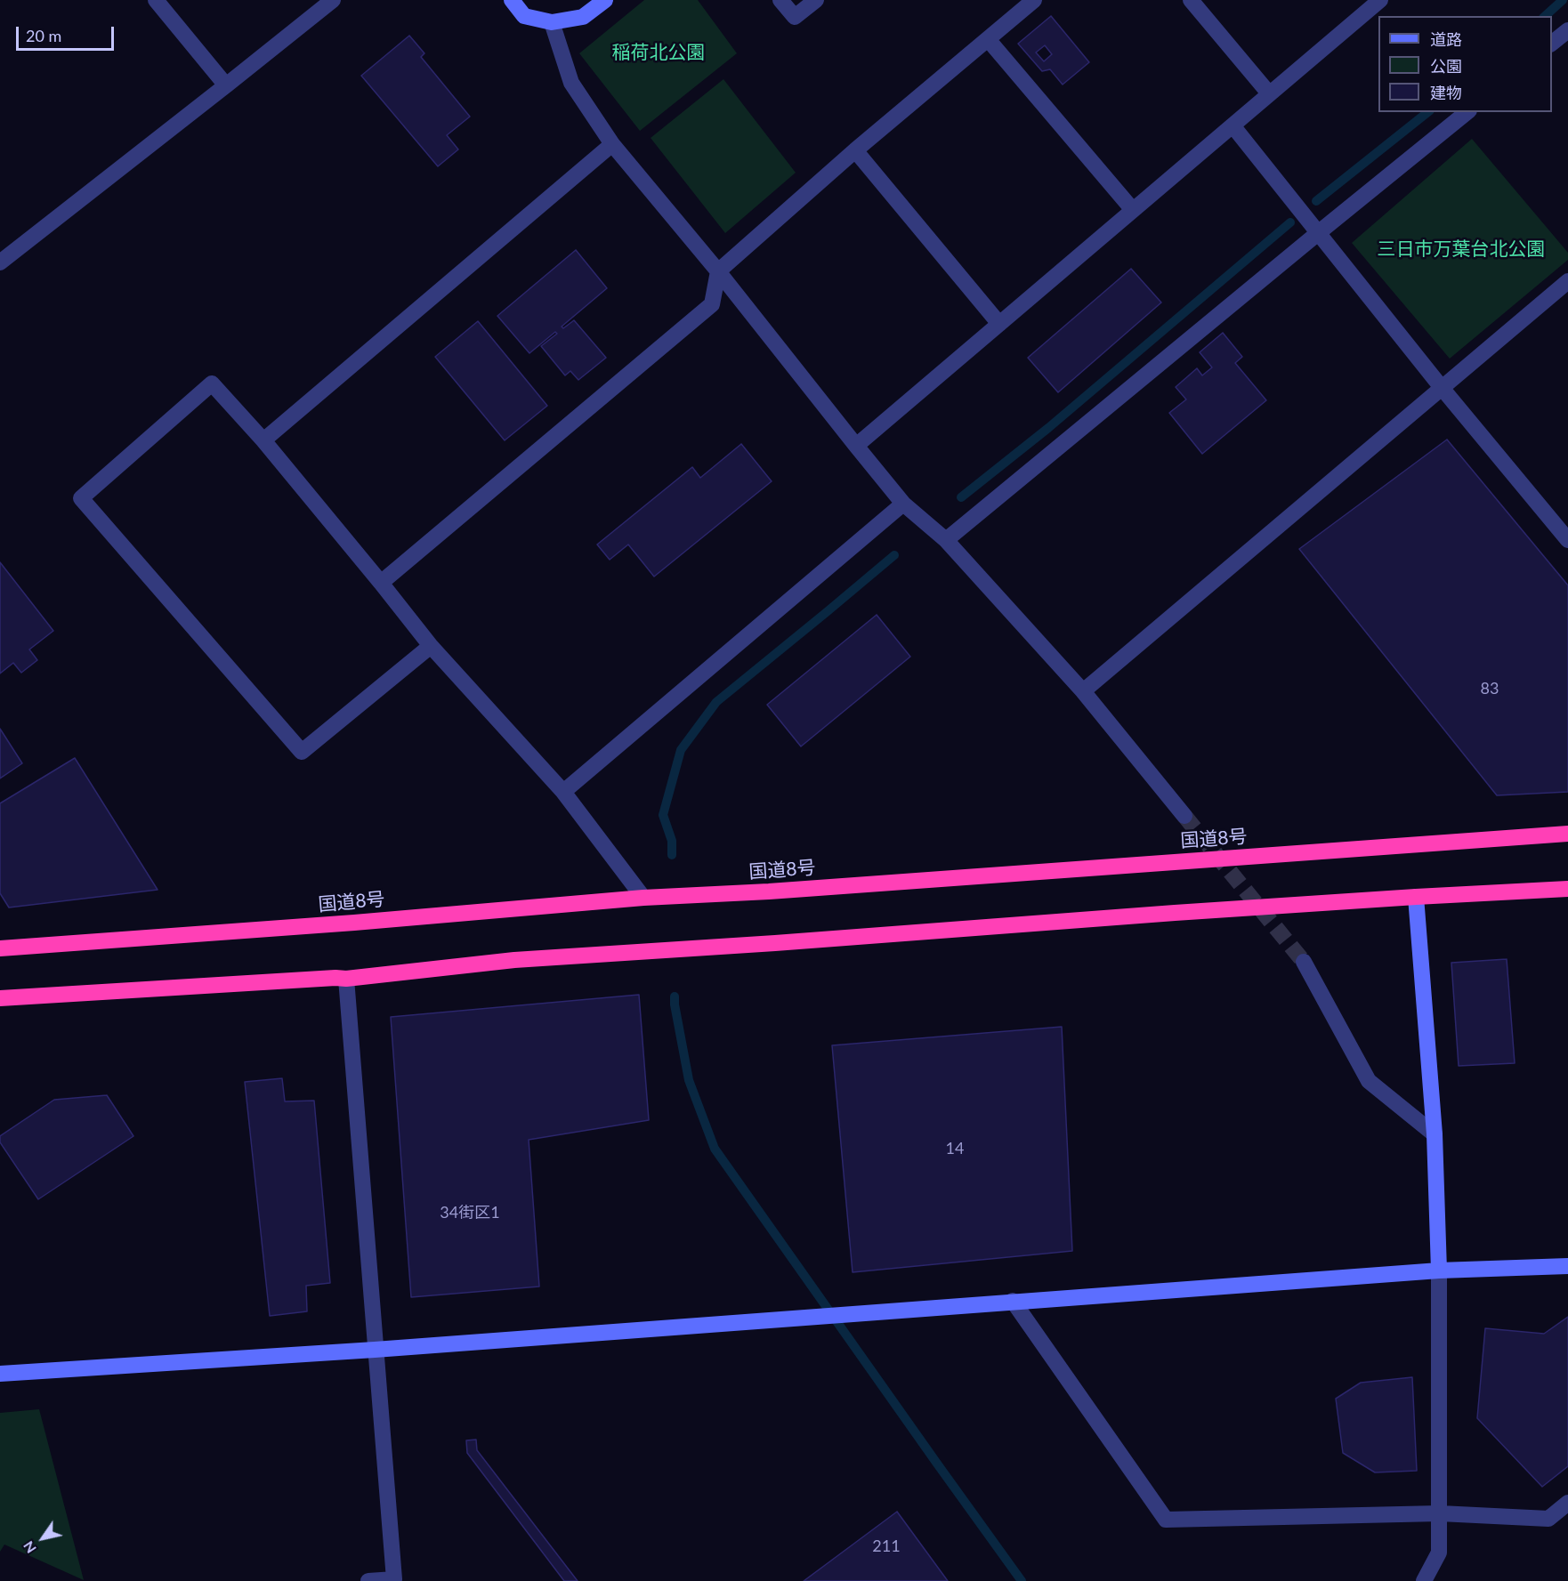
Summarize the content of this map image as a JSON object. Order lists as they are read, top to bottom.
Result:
{
  "streets": {
    "highway": ["国道8号"]
  },
  "parks": ["稲荷北公園", "三日市万葉台北公園"],
  "house_numbers": [
    "83",
    "14",
    "34街区1",
    "211"
  ],
  "legend": ["道路", "公園", "建物"],
  "scale_bar": "20 m",
  "north": "bottom left"
}
